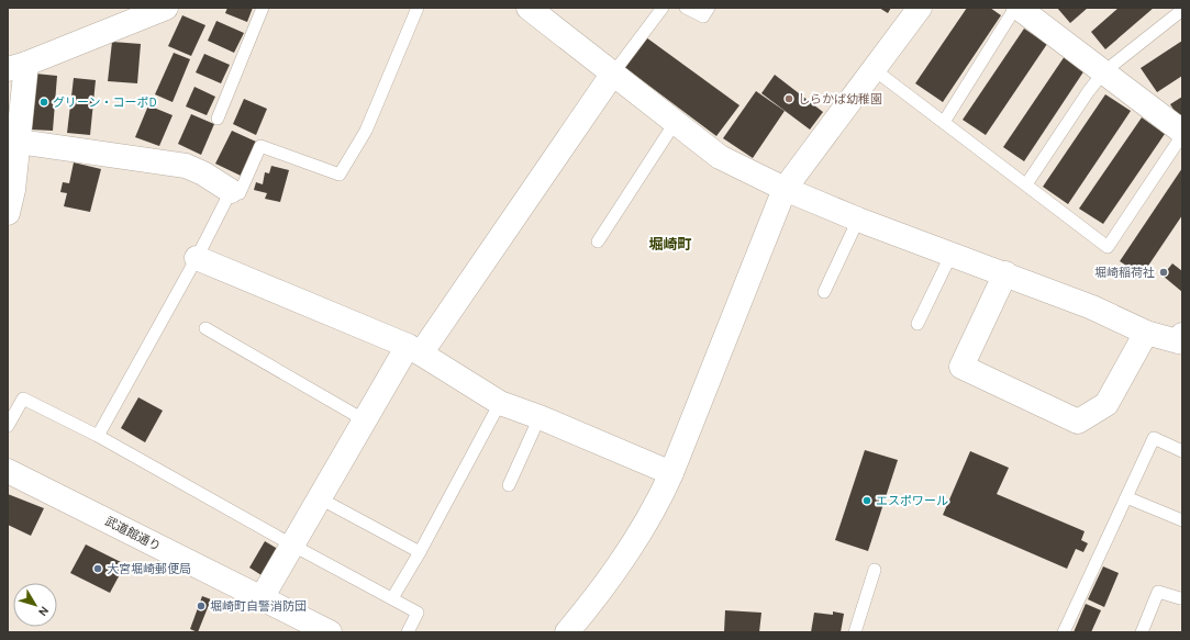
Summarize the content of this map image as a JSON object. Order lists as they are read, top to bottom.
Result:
{
  "streets": {
    "street": ["武道館通り"]
  },
  "districts": ["堀崎町"],
  "places": [
    "しらかば幼稚園",
    "グリーン・コーポD",
    "堀崎稲荷社",
    "エスポワール",
    "大宮堀崎郵便局",
    "堀崎町自警消防団"
  ],
  "north": "bottom right"
}
